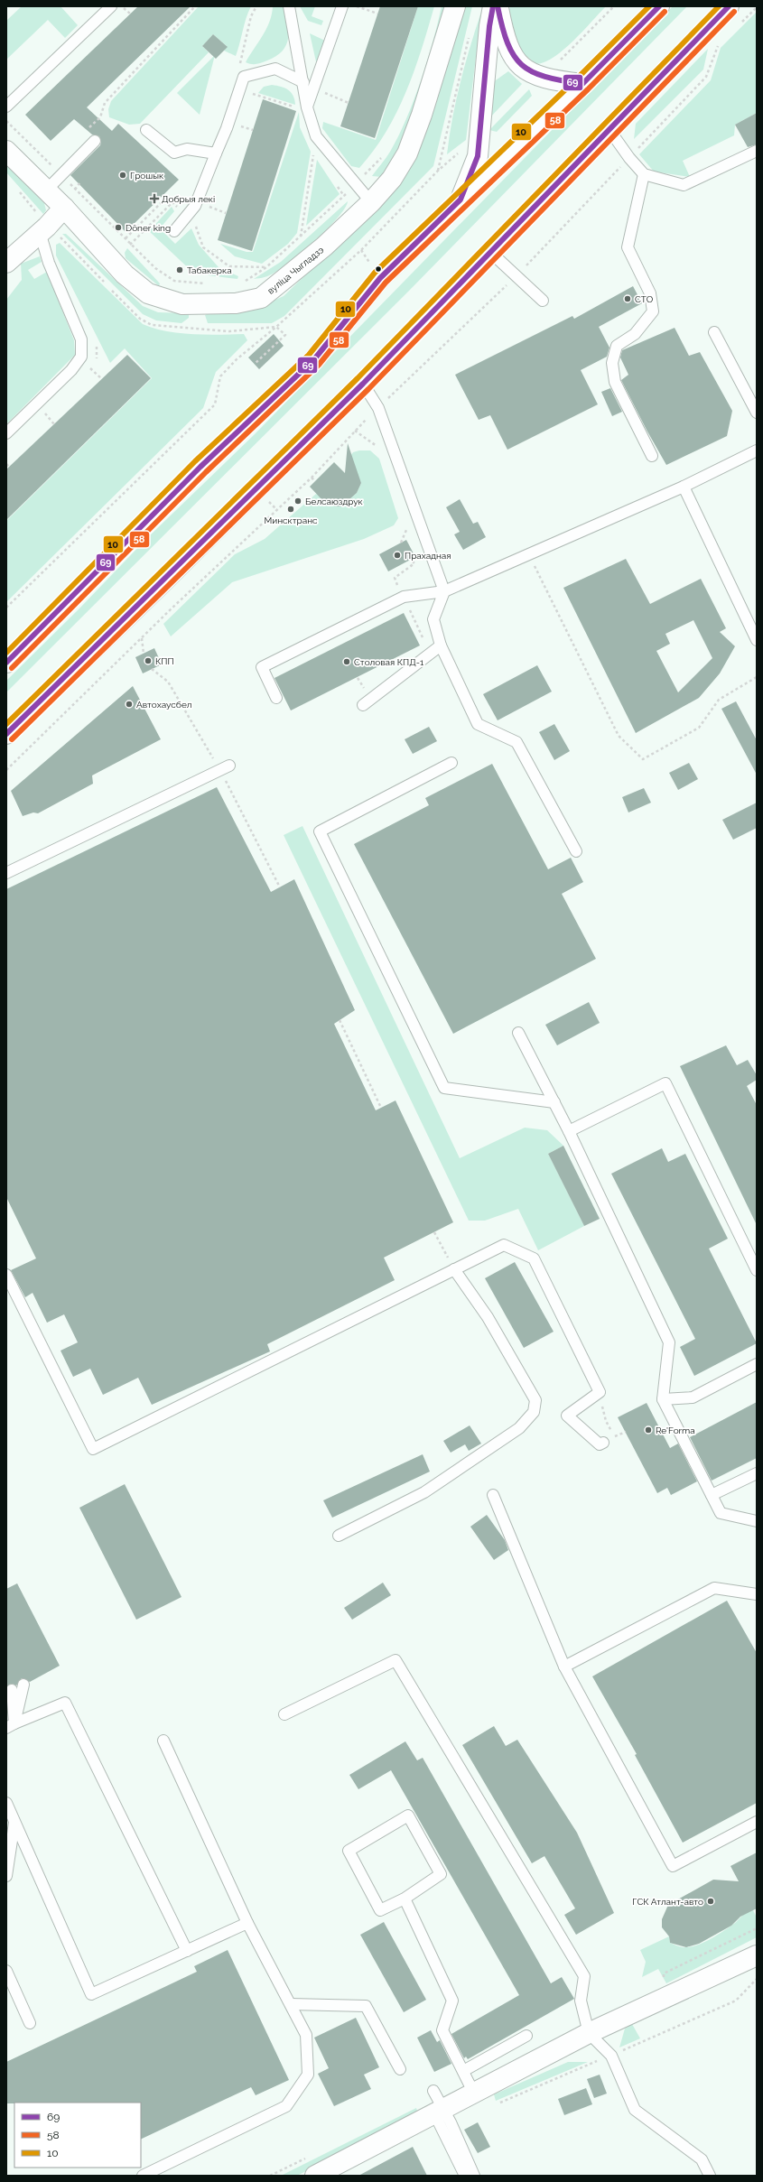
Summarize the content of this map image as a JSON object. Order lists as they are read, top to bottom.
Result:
{
  "streets": {
    "main road": ["вуліца Чыгладзэ"]
  },
  "places": {
    "other": [
      "Грошык",
      "Döner king",
      "Табакерка",
      "СТО",
      "Белсаюздрук",
      "Минсктранс",
      "Прахадная",
      "КПП",
      "Столовая КПД-1",
      "Автохаусбел",
      "Re'Forma",
      "ГСК Атлант-авто"
    ],
    "health": ["Добрыя лекі"]
  },
  "lines": ["transit line 69", "transit line 10", "transit line 58"],
  "legend": ["69", "58", "10"]
}
